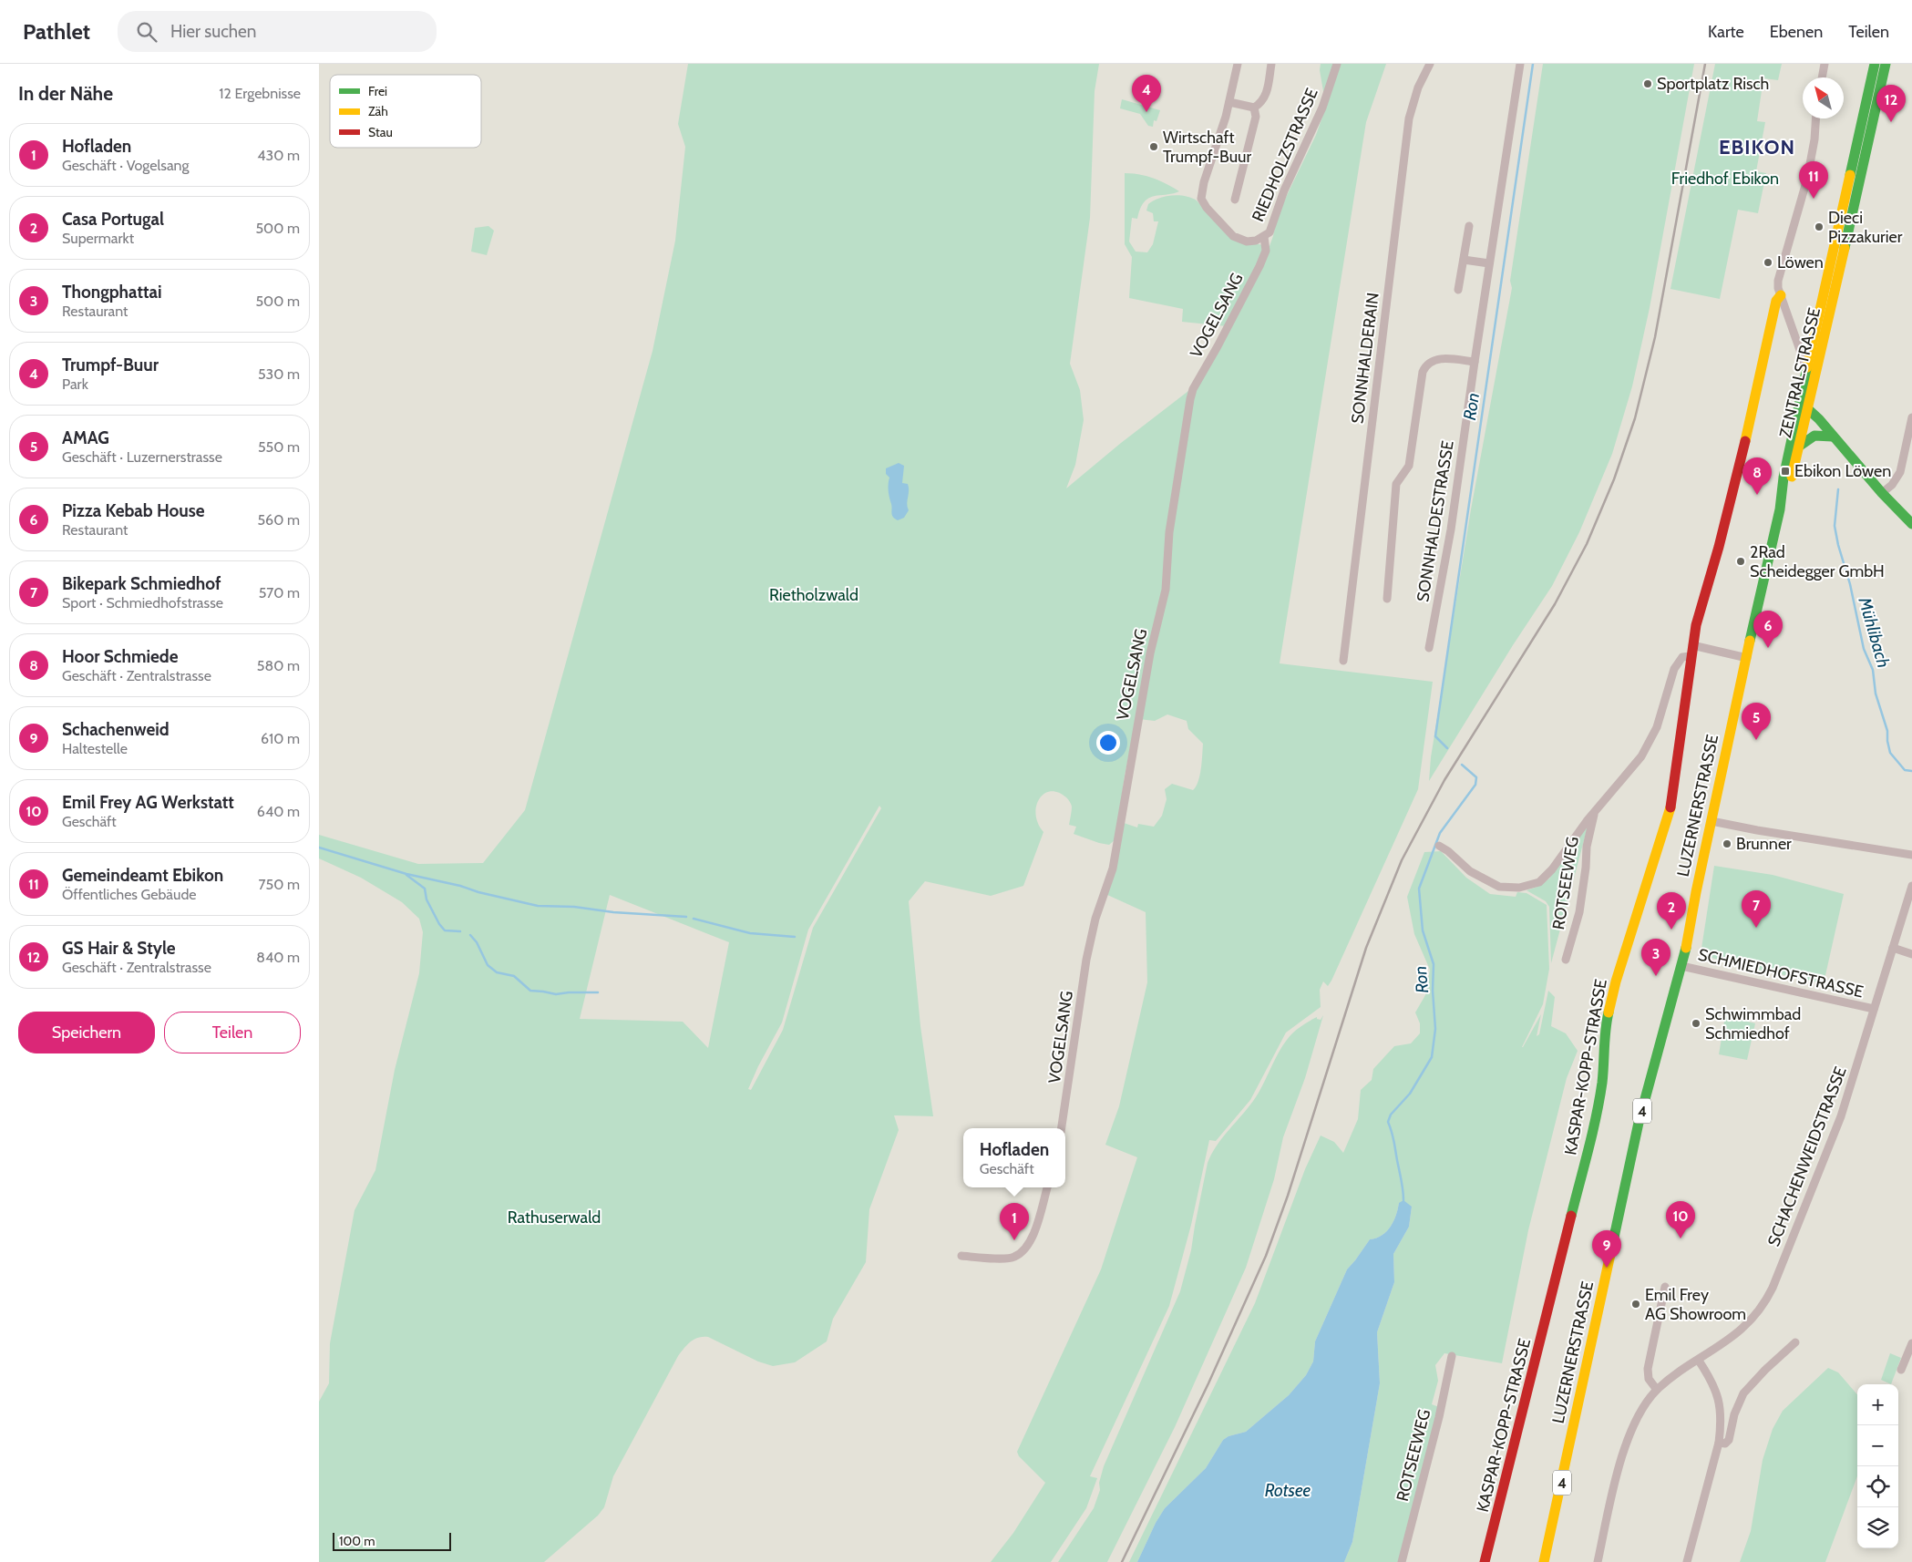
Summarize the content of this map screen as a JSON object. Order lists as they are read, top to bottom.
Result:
{
  "streets": {
    "main road": [
      "ZENTRALSTRASSE",
      "LUZERNERSTRASSE",
      "KASPAR-KOPP-STRASSE",
      "4"
    ],
    "street": [
      "RIEDHOLZSTRASSE",
      "VOGELSANG",
      "SONNHALDERAIN",
      "SONNHALDESTRASSE",
      "ROTSEEWEG",
      "SCHMIEDHOFSTRASSE",
      "SCHACHENWEIDSTRASSE"
    ]
  },
  "crossings": [
    ["RIEDHOLZSTRASSE", "VOGELSANG"],
    ["ZENTRALSTRASSE", "LUZERNERSTRASSE"],
    ["LUZERNERSTRASSE", "SCHMIEDHOFSTRASSE"],
    ["ROTSEEWEG", "KASPAR-KOPP-STRASSE"],
    ["SCHMIEDHOFSTRASSE", "SCHACHENWEIDSTRASSE"]
  ],
  "districts": ["EBIKON"],
  "water": ["Ron", "Mühlibach", "Rotsee"],
  "parks": ["Friedhof Ebikon", "Rietholzwald", "Rathuserwald"],
  "places": {
    "other": [
      "Sportplatz Risch",
      "Wirtschaft Trumpf-Buur",
      "Dieci Pizzakurier",
      "Löwen",
      "2Rad Scheidegger GmbH",
      "Brunner",
      "Schwimmbad Schmiedhof",
      "Emil Frey AG Showroom"
    ],
    "transit": ["Ebikon Löwen"]
  },
  "legend": ["Frei", "Zäh", "Stau"],
  "scale_bar": "100 m",
  "north": "top left",
  "page": {
    "header": "Pathlet",
    "search": "Hier suchen",
    "nav": ["Karte", "Ebenen", "Teilen"],
    "heading": ["In der Nähe", "12 Ergebnisse"],
    "pins": [
      "4",
      "12",
      "11",
      "8",
      "6",
      "5",
      "7",
      "2",
      "3",
      "10",
      "1",
      "9"
    ],
    "list": [
      {
        "mark": "1",
        "name": "Hofladen",
        "note": "Geschäft · Vogelsang",
        "value": "430 m"
      },
      {
        "mark": "2",
        "name": "Casa Portugal",
        "note": "Supermarkt",
        "value": "500 m"
      },
      {
        "mark": "3",
        "name": "Thongphattai",
        "note": "Restaurant",
        "value": "500 m"
      },
      {
        "mark": "4",
        "name": "Trumpf-Buur",
        "note": "Park",
        "value": "530 m"
      },
      {
        "mark": "5",
        "name": "AMAG",
        "note": "Geschäft · Luzernerstrasse",
        "value": "550 m"
      },
      {
        "mark": "6",
        "name": "Pizza Kebab House",
        "note": "Restaurant",
        "value": "560 m"
      },
      {
        "mark": "7",
        "name": "Bikepark Schmiedhof",
        "note": "Sport · Schmiedhofstrasse",
        "value": "570 m"
      },
      {
        "mark": "8",
        "name": "Hoor Schmiede",
        "note": "Geschäft · Zentralstrasse",
        "value": "580 m"
      },
      {
        "mark": "9",
        "name": "Schachenweid",
        "note": "Haltestelle",
        "value": "610 m"
      },
      {
        "mark": "10",
        "name": "Emil Frey AG Werkstatt",
        "note": "Geschäft",
        "value": "640 m"
      },
      {
        "mark": "11",
        "name": "Gemeindeamt Ebikon",
        "note": "Öffentliches Gebäude",
        "value": "750 m"
      },
      {
        "mark": "12",
        "name": "GS Hair & Style",
        "note": "Geschäft · Zentralstrasse",
        "value": "840 m"
      }
    ],
    "buttons": ["Speichern", "Teilen"],
    "popup": ["Hofladen", "Geschäft"],
    "map_buttons": ["+", "−"],
    "scale": "100 m"
  }
}
